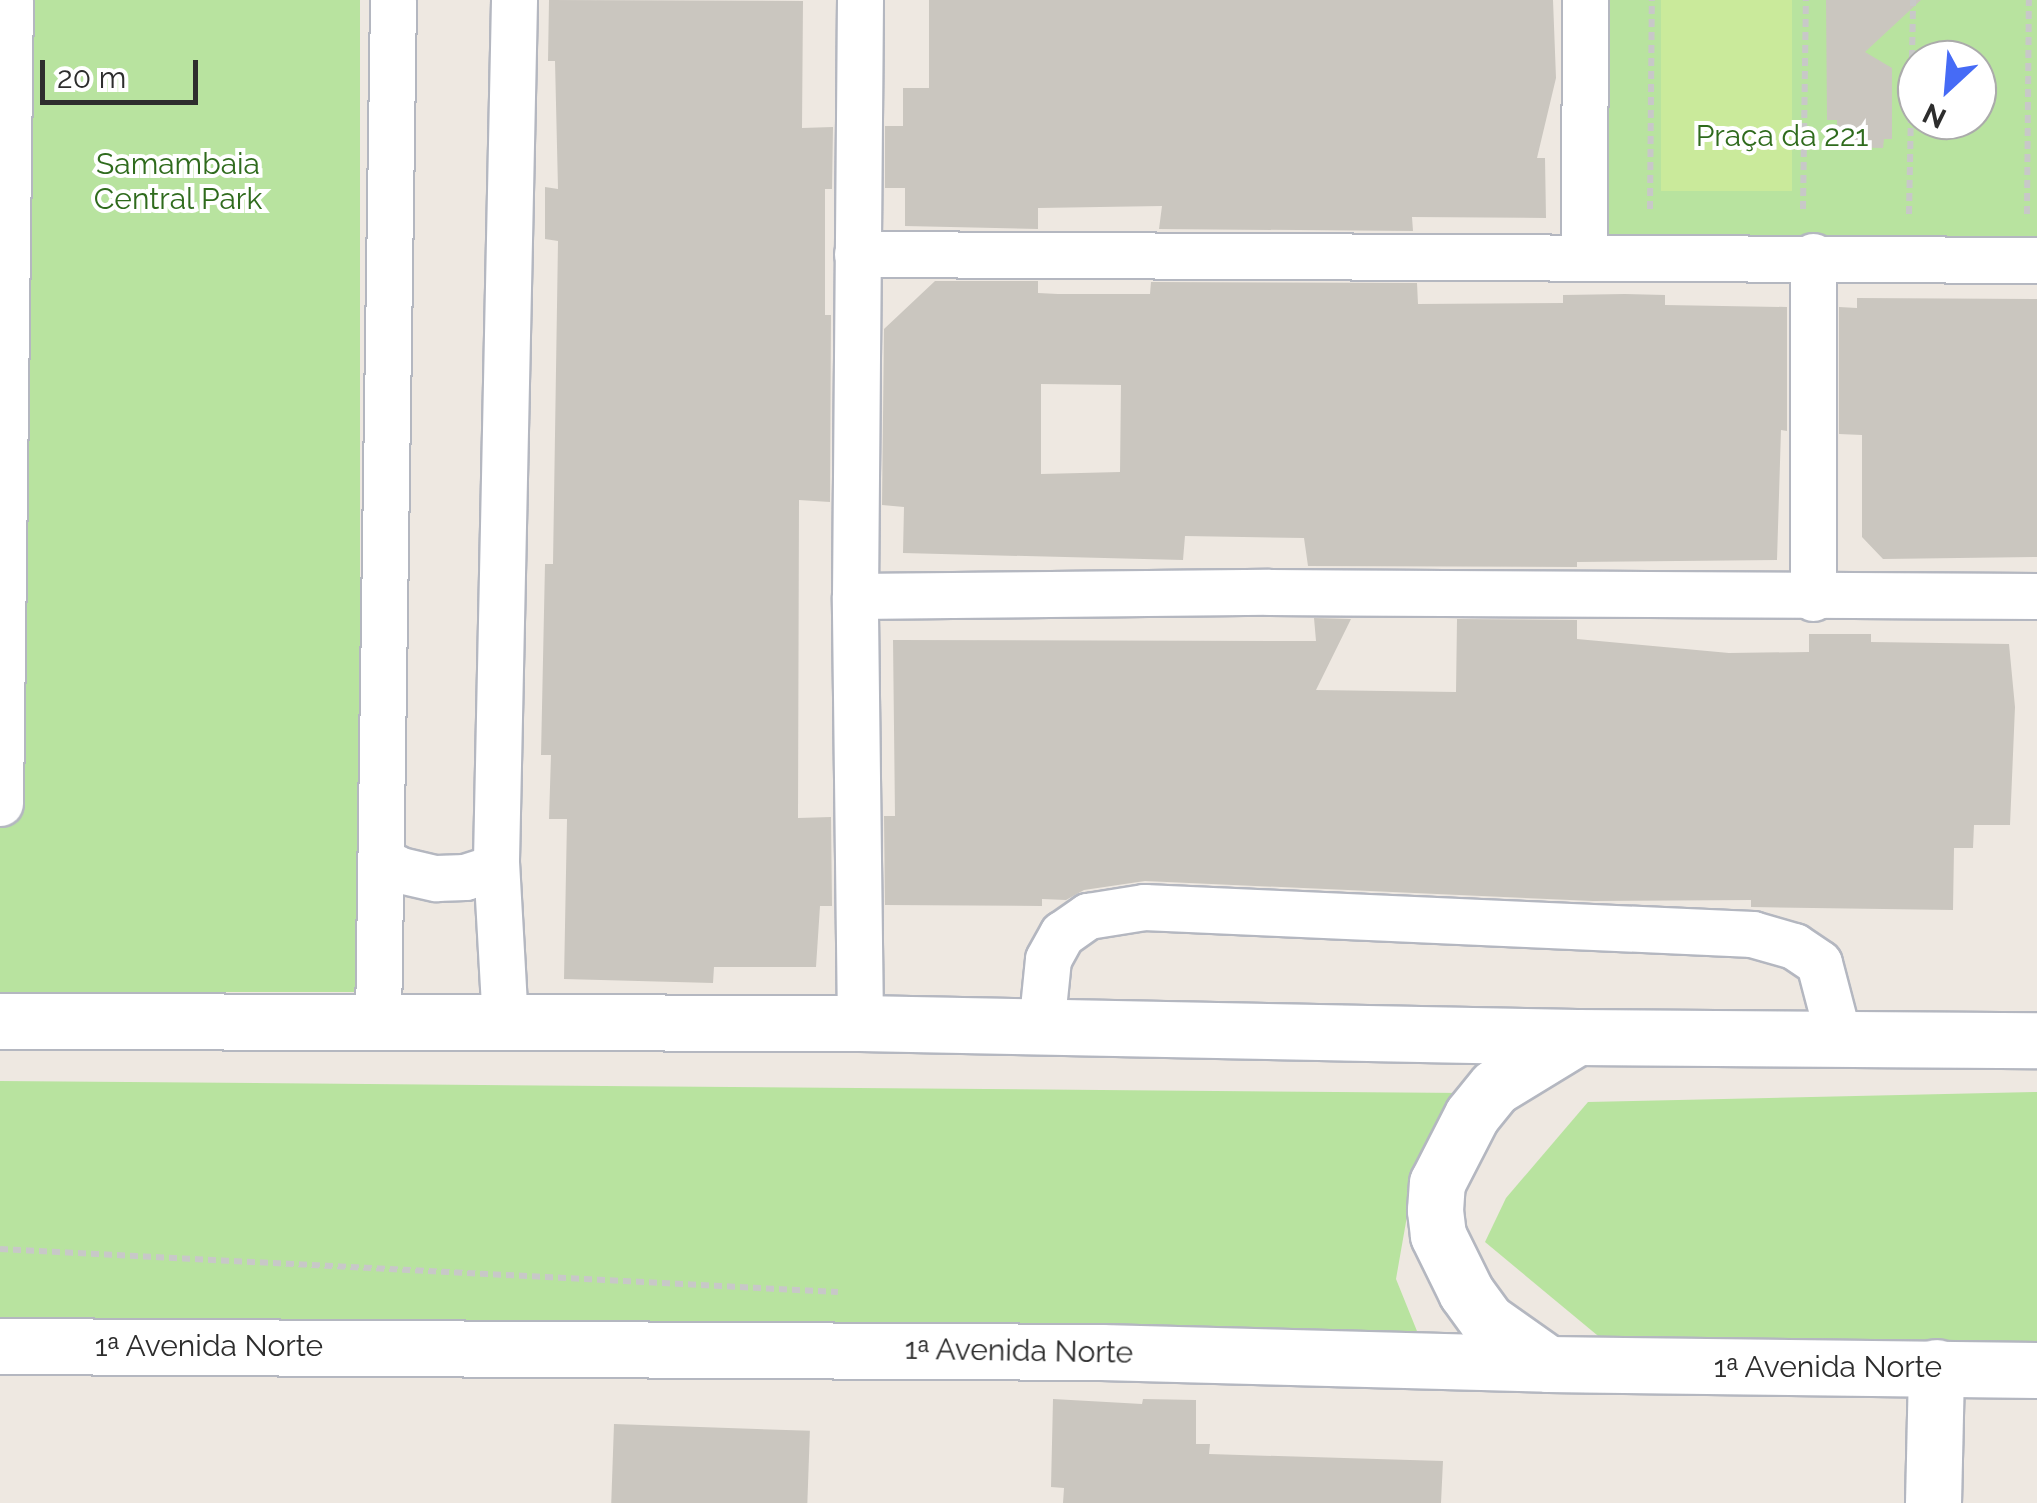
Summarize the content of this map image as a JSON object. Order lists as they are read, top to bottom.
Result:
{
  "streets": {
    "main road": ["1ᵃ Avenida Norte"]
  },
  "parks": ["Praça da 221", "Samambaia Central Park"],
  "scale_bar": "20 m",
  "north": "bottom left"
}
